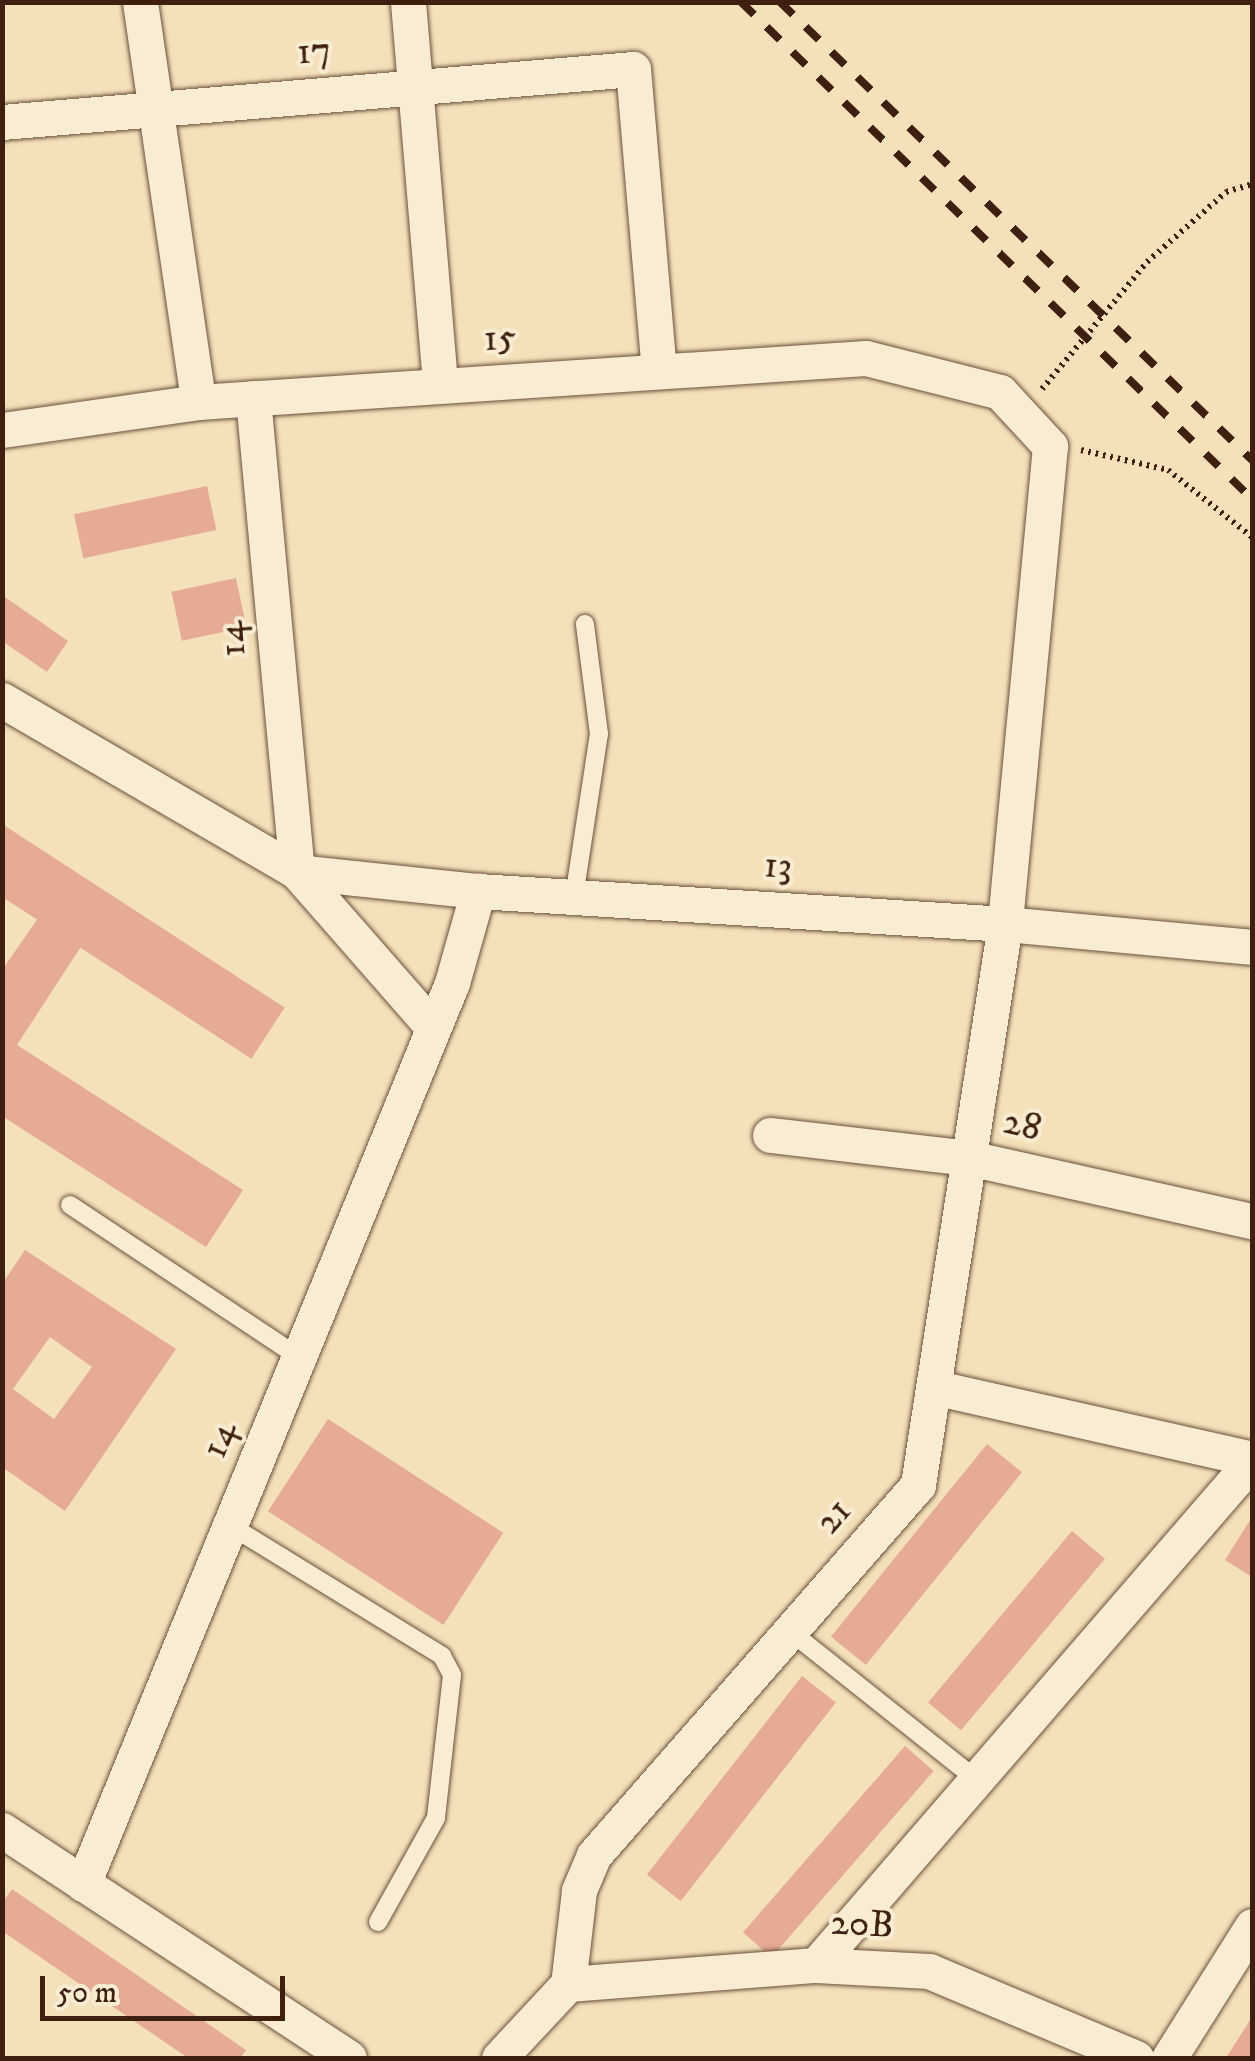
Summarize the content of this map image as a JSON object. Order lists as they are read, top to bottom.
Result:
{
  "streets": {
    "street": [
      "17",
      "15",
      "14",
      "13",
      "28",
      "21",
      "20B"
    ]
  },
  "crossings": [
    ["17", "15"],
    ["15", "14"],
    ["14", "13"],
    ["13", "21"],
    ["28", "21"],
    ["21", "20B"]
  ],
  "scale_bar": "50 m"
}
